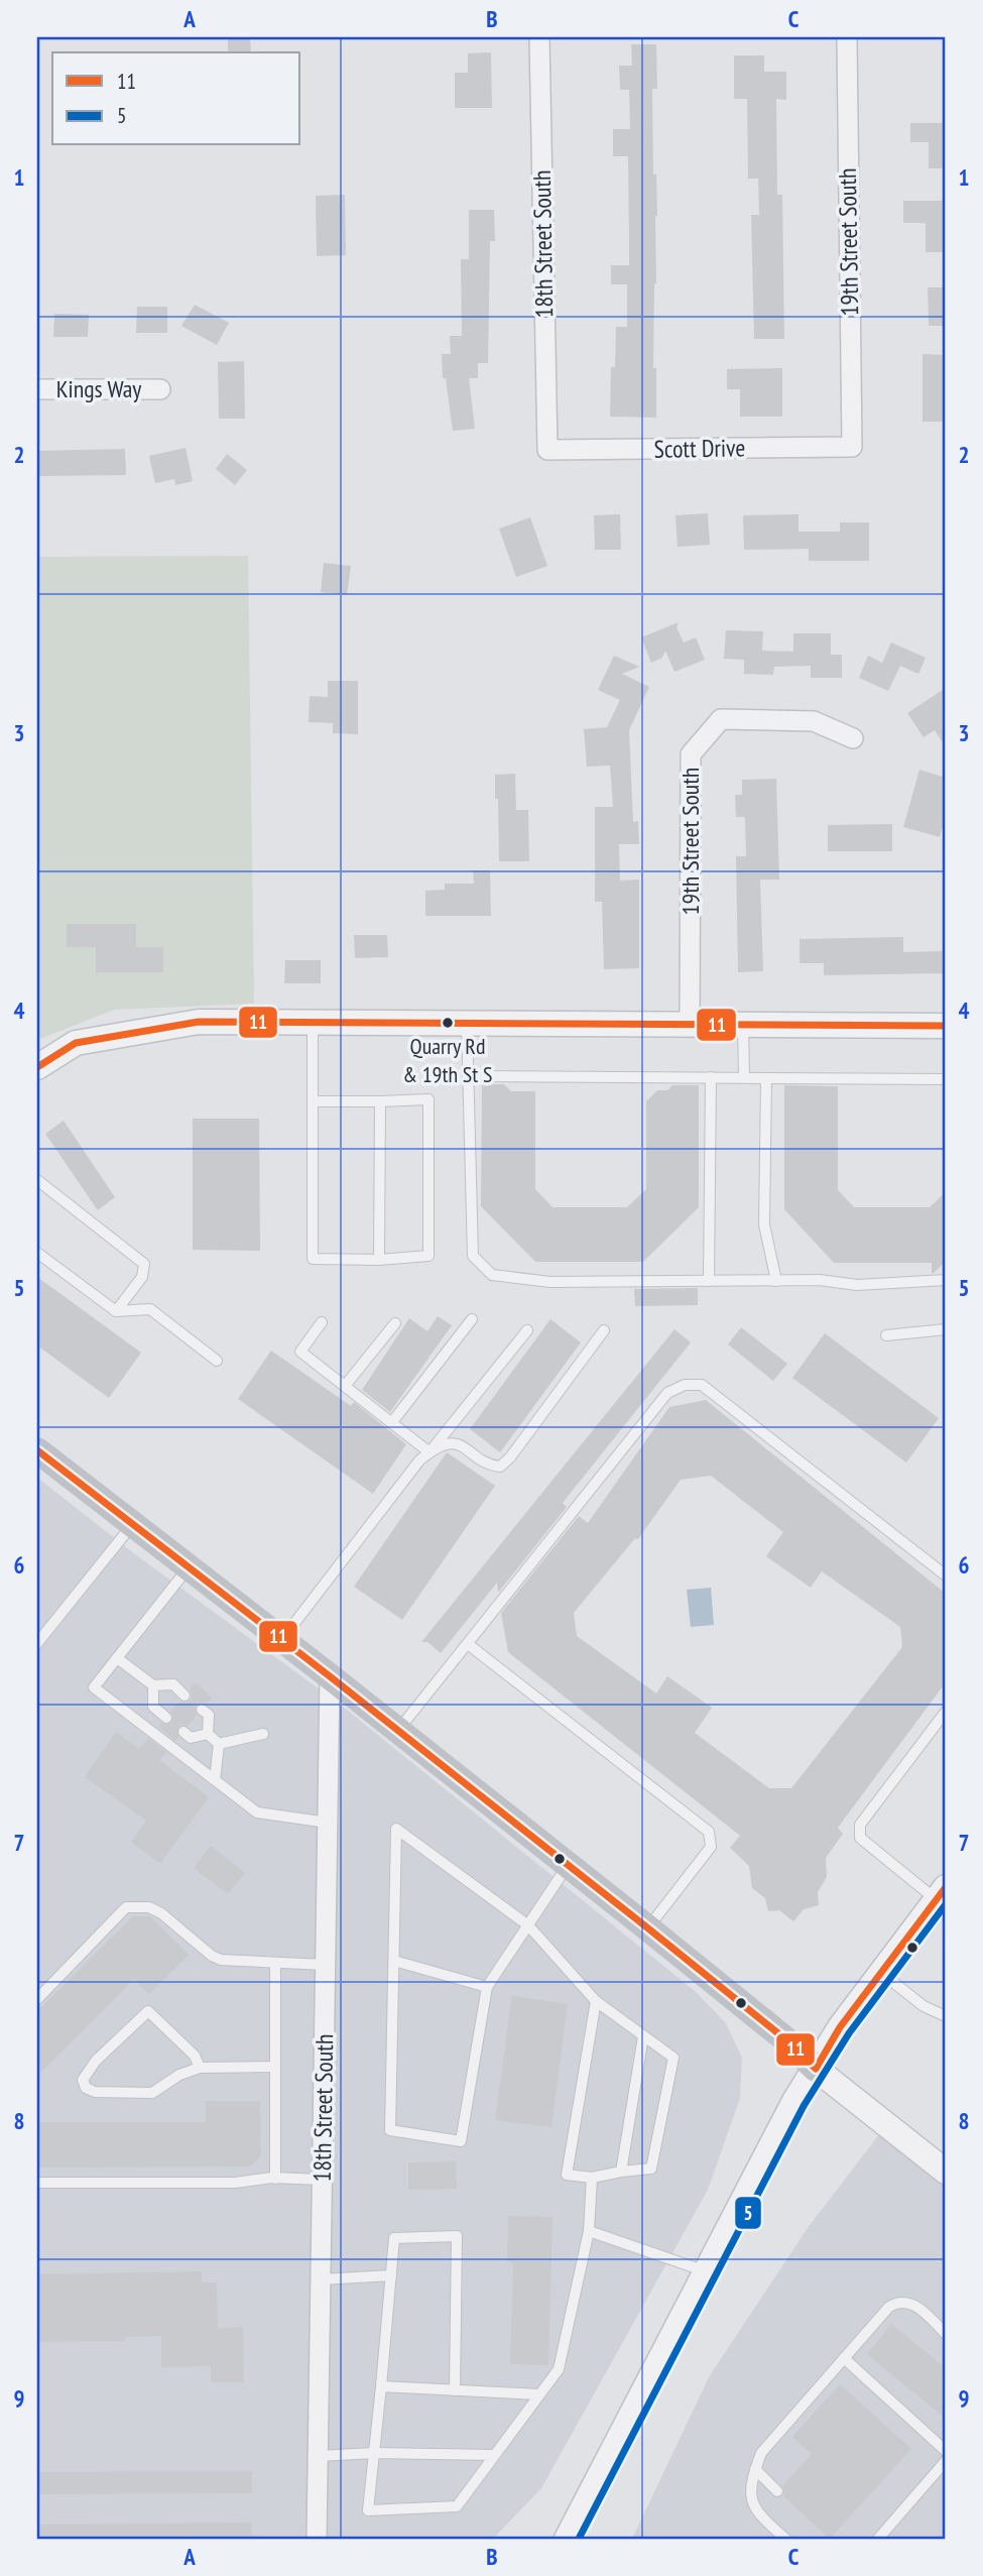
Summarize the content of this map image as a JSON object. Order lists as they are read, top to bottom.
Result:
{
  "streets": {
    "street": [
      "19th Street South",
      "18th Street South",
      "Kings Way",
      "Scott Drive"
    ]
  },
  "crossings": [
    ["19th Street South", "Scott Drive"],
    ["18th Street South", "Scott Drive"]
  ],
  "places": ["Quarry Rd & 19th St S"],
  "lines": ["transit line 11", "transit line 5"],
  "legend": ["11", "5"],
  "grid": {
    "columns": ["A", "B", "C"],
    "rows": [
      "1",
      "2",
      "3",
      "4",
      "5",
      "6",
      "7",
      "8",
      "9"
    ]
  }
}
